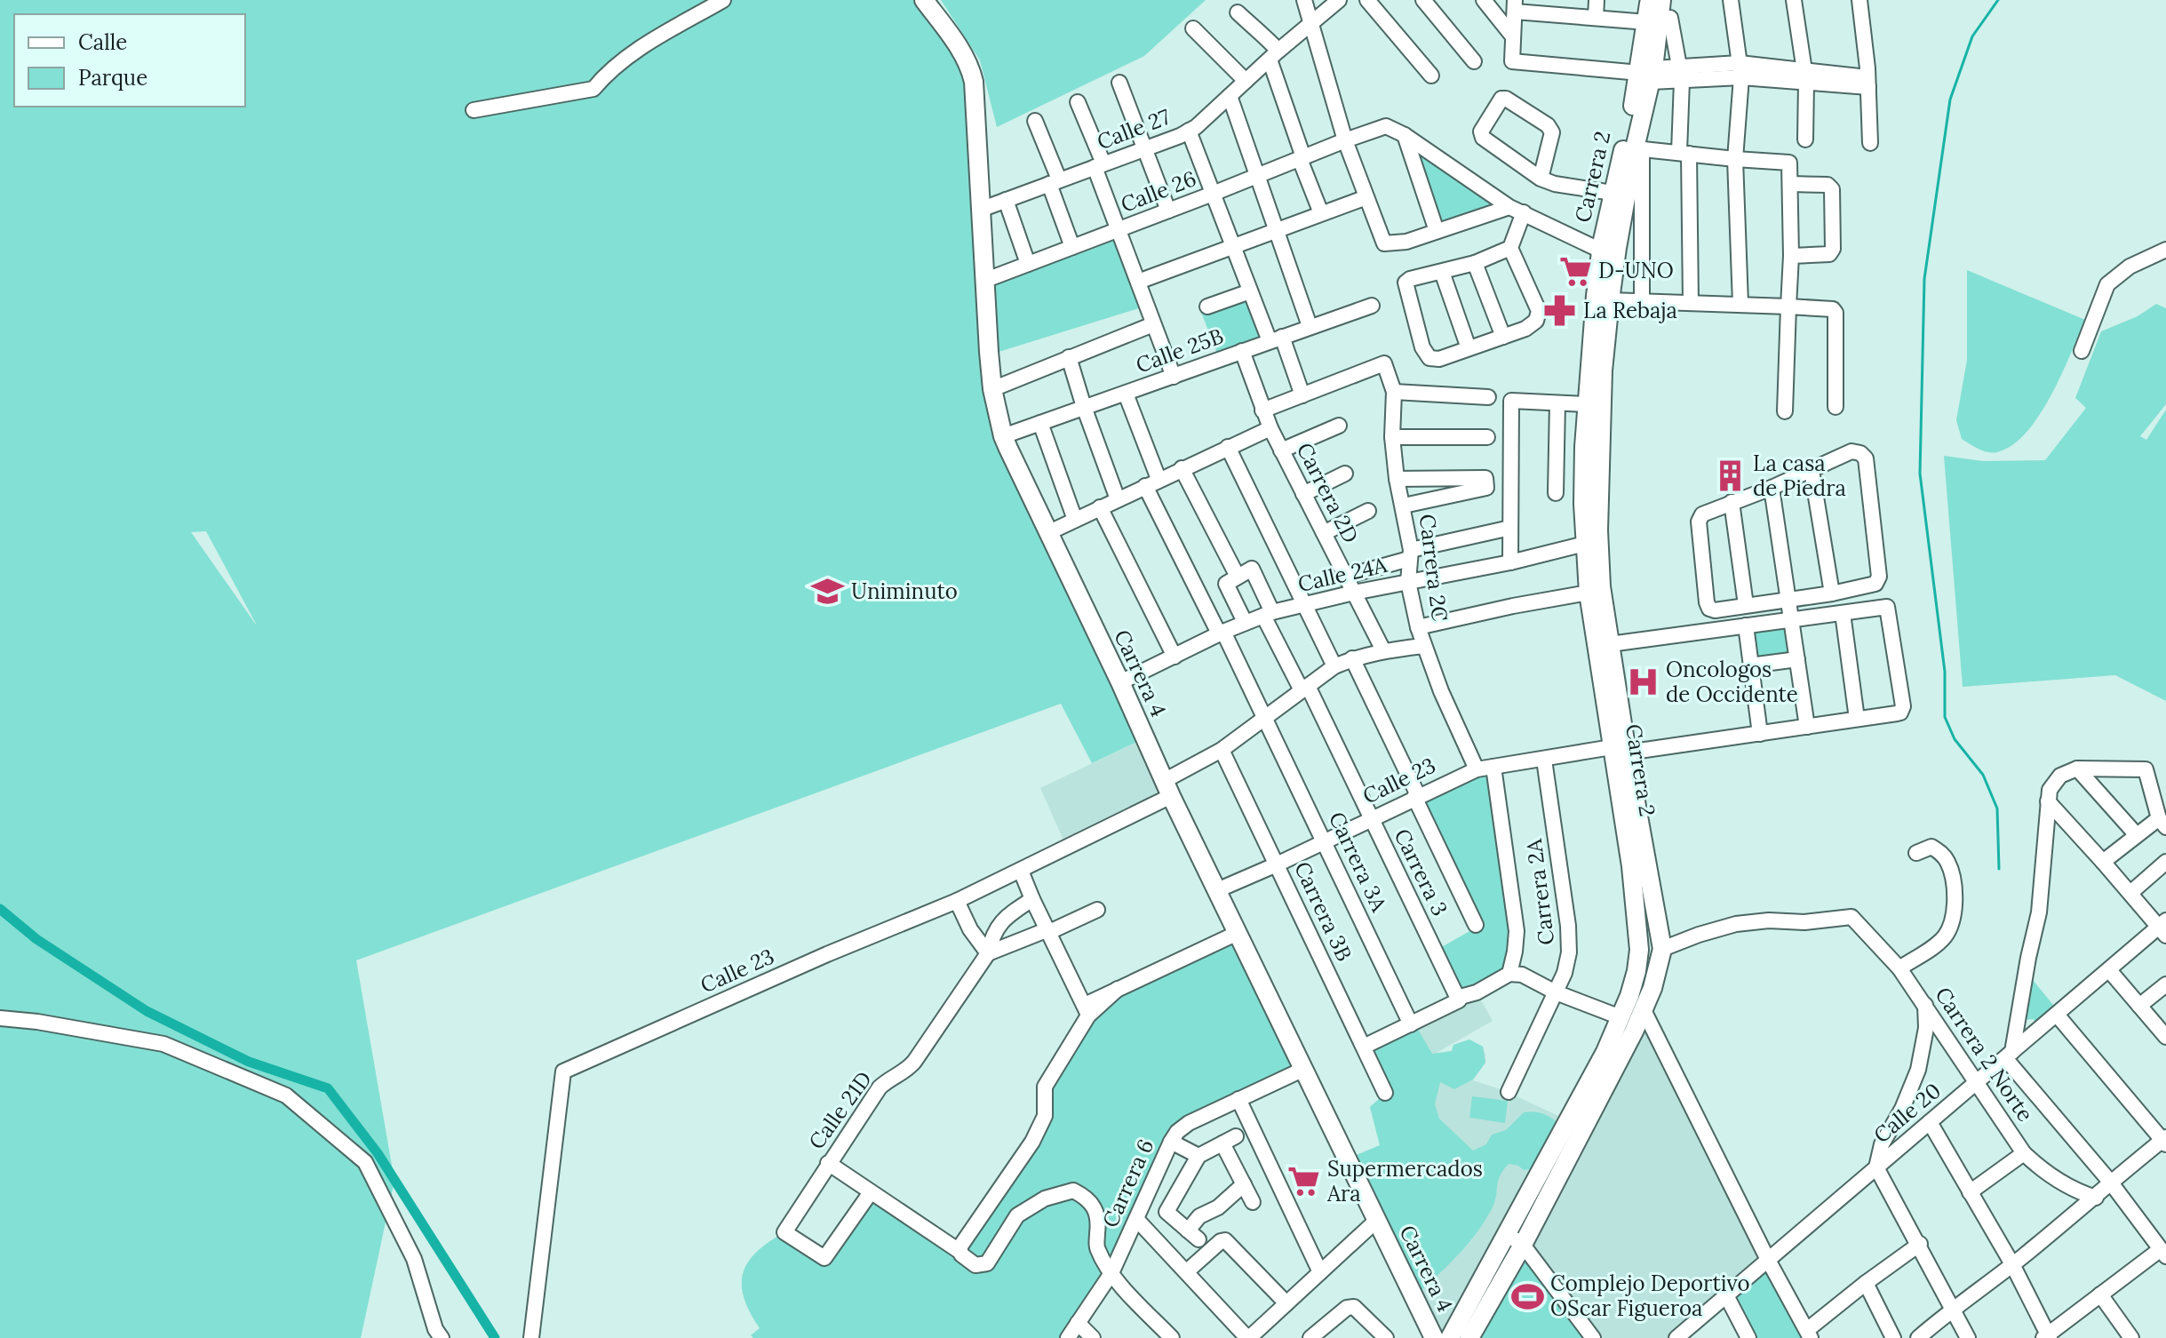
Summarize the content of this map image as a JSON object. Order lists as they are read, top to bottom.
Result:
{
  "streets": {
    "main road": ["Carrera 2", "Carrera 4"],
    "street": [
      "Calle 27",
      "Calle 26",
      "Calle 25B",
      "Carrera 2D",
      "Carrera 2C",
      "Calle 24A",
      "Calle 23",
      "Carrera 3A",
      "Carrera 3",
      "Carrera 2A",
      "Carrera 3B",
      "Carrera 2 Norte",
      "Calle 21D",
      "Calle 20",
      "Carrera 6"
    ]
  },
  "crossings": [
    ["Calle 27", "Carrera 4"],
    ["Carrera 2", "Calle 24A"],
    ["Carrera 2", "Calle 23"],
    ["Carrera 2", "Carrera 2 Norte"],
    ["Calle 26", "Carrera 4"],
    ["Calle 25B", "Carrera 2D"],
    ["Calle 25B", "Carrera 4"],
    ["Carrera 2D", "Calle 24A"],
    ["Carrera 2D", "Calle 23"],
    ["Carrera 2C", "Calle 24A"],
    ["Carrera 2C", "Calle 23"],
    ["Calle 24A", "Carrera 4"],
    ["Carrera 4", "Calle 23"],
    ["Carrera 4", "Carrera 6"],
    ["Calle 23", "Carrera 3A"],
    ["Calle 23", "Carrera 3"],
    ["Calle 23", "Carrera 2A"],
    ["Calle 23", "Carrera 3B"],
    ["Carrera 2 Norte", "Calle 20"]
  ],
  "places": {
    "supermarket": ["D-UNO", "Supermercados Ara"],
    "pharmacy": ["La Rebaja"],
    "building": ["La casa de Piedra"],
    "school or university": ["Uniminuto"],
    "hospital": ["Oncologos de Occidente"],
    "sports": ["Complejo Deportivo OScar Figueroa"]
  },
  "legend": ["Calle", "Parque"]
}
